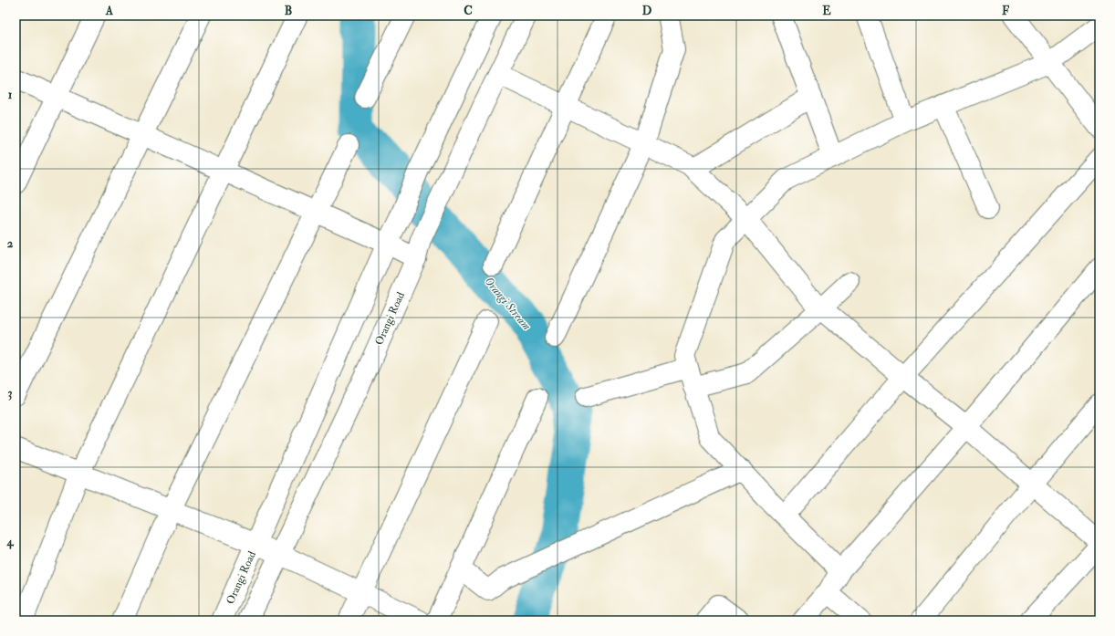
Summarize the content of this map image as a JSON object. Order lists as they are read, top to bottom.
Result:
{
  "streets": {
    "street": ["Orangi Road"]
  },
  "water": ["Orangi Stream"],
  "grid": {
    "columns": [
      "A",
      "B",
      "C",
      "D",
      "E",
      "F"
    ],
    "rows": [
      "1",
      "2",
      "3",
      "4"
    ]
  }
}
